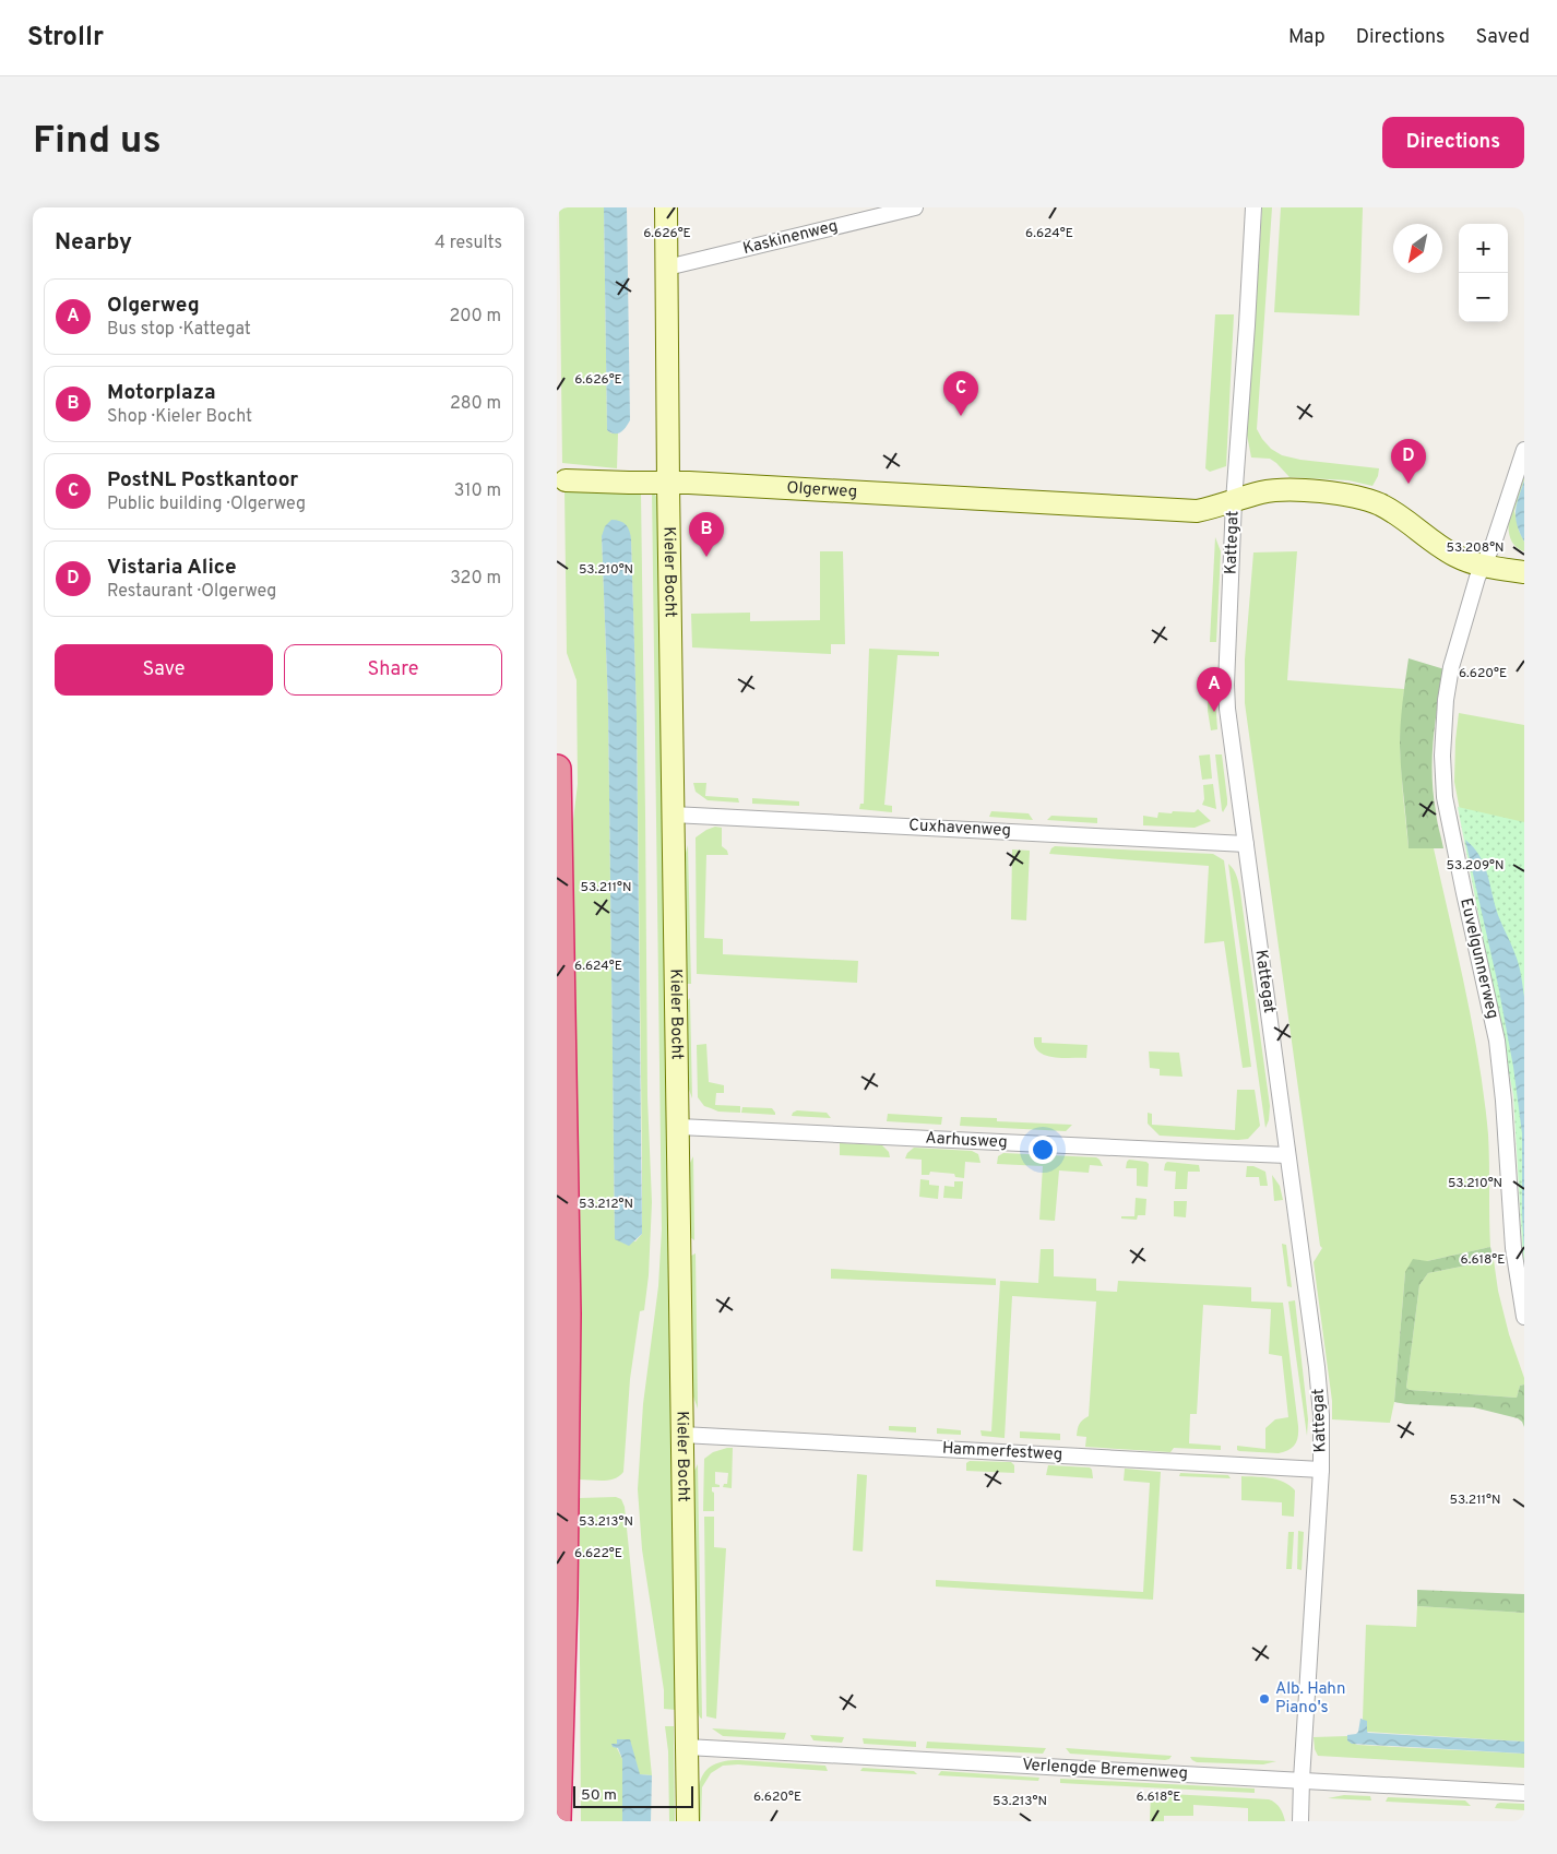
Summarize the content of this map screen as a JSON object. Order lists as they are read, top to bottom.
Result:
{
  "streets": {
    "street": [
      "Kaskinenweg",
      "Olgerweg",
      "Kattegat",
      "Kieler Bocht",
      "Cuxhavenweg",
      "Euvelgunnerweg",
      "Aarhusweg",
      "Hammerfestweg",
      "Verlengde Bremenweg"
    ]
  },
  "crossings": [
    ["Kaskinenweg", "Kieler Bocht"],
    ["Olgerweg", "Kattegat"],
    ["Olgerweg", "Kieler Bocht"],
    ["Olgerweg", "Euvelgunnerweg"],
    ["Kattegat", "Cuxhavenweg"],
    ["Kattegat", "Aarhusweg"],
    ["Kattegat", "Hammerfestweg"],
    ["Kattegat", "Verlengde Bremenweg"],
    ["Kieler Bocht", "Cuxhavenweg"],
    ["Kieler Bocht", "Aarhusweg"],
    ["Kieler Bocht", "Hammerfestweg"],
    ["Kieler Bocht", "Verlengde Bremenweg"]
  ],
  "places": ["Alb. Hahn Piano's"],
  "scale_bar": "50 m",
  "north": "bottom left",
  "page": {
    "header": "Strollr",
    "nav": ["Map", "Directions", "Saved"],
    "buttons": [
      "Directions",
      ["Save", "Share"]
    ],
    "title": "Find us",
    "heading": ["Nearby", "4 results"],
    "map_buttons": ["+", "−"],
    "list": [
      {
        "mark": "A",
        "name": "Olgerweg",
        "note": "Bus stop · Kattegat",
        "value": "200 m"
      },
      {
        "mark": "B",
        "name": "Motorplaza",
        "note": "Shop · Kieler Bocht",
        "value": "280 m"
      },
      {
        "mark": "C",
        "name": "PostNL Postkantoor",
        "note": "Public building · Olgerweg",
        "value": "310 m"
      },
      {
        "mark": "D",
        "name": "Vistaria Alice",
        "note": "Restaurant · Olgerweg",
        "value": "320 m"
      }
    ],
    "pins": [
      "C",
      "D",
      "B",
      "A"
    ],
    "scale": "50 m"
  },
  "coordinates": [
    "6.624°E",
    "6.626°E",
    "53.208°N",
    "53.210°N",
    "6.620°E",
    "53.209°N",
    "53.211°N",
    "53.212°N",
    "6.618°E",
    "53.213°N",
    "6.622°E"
  ]
}
